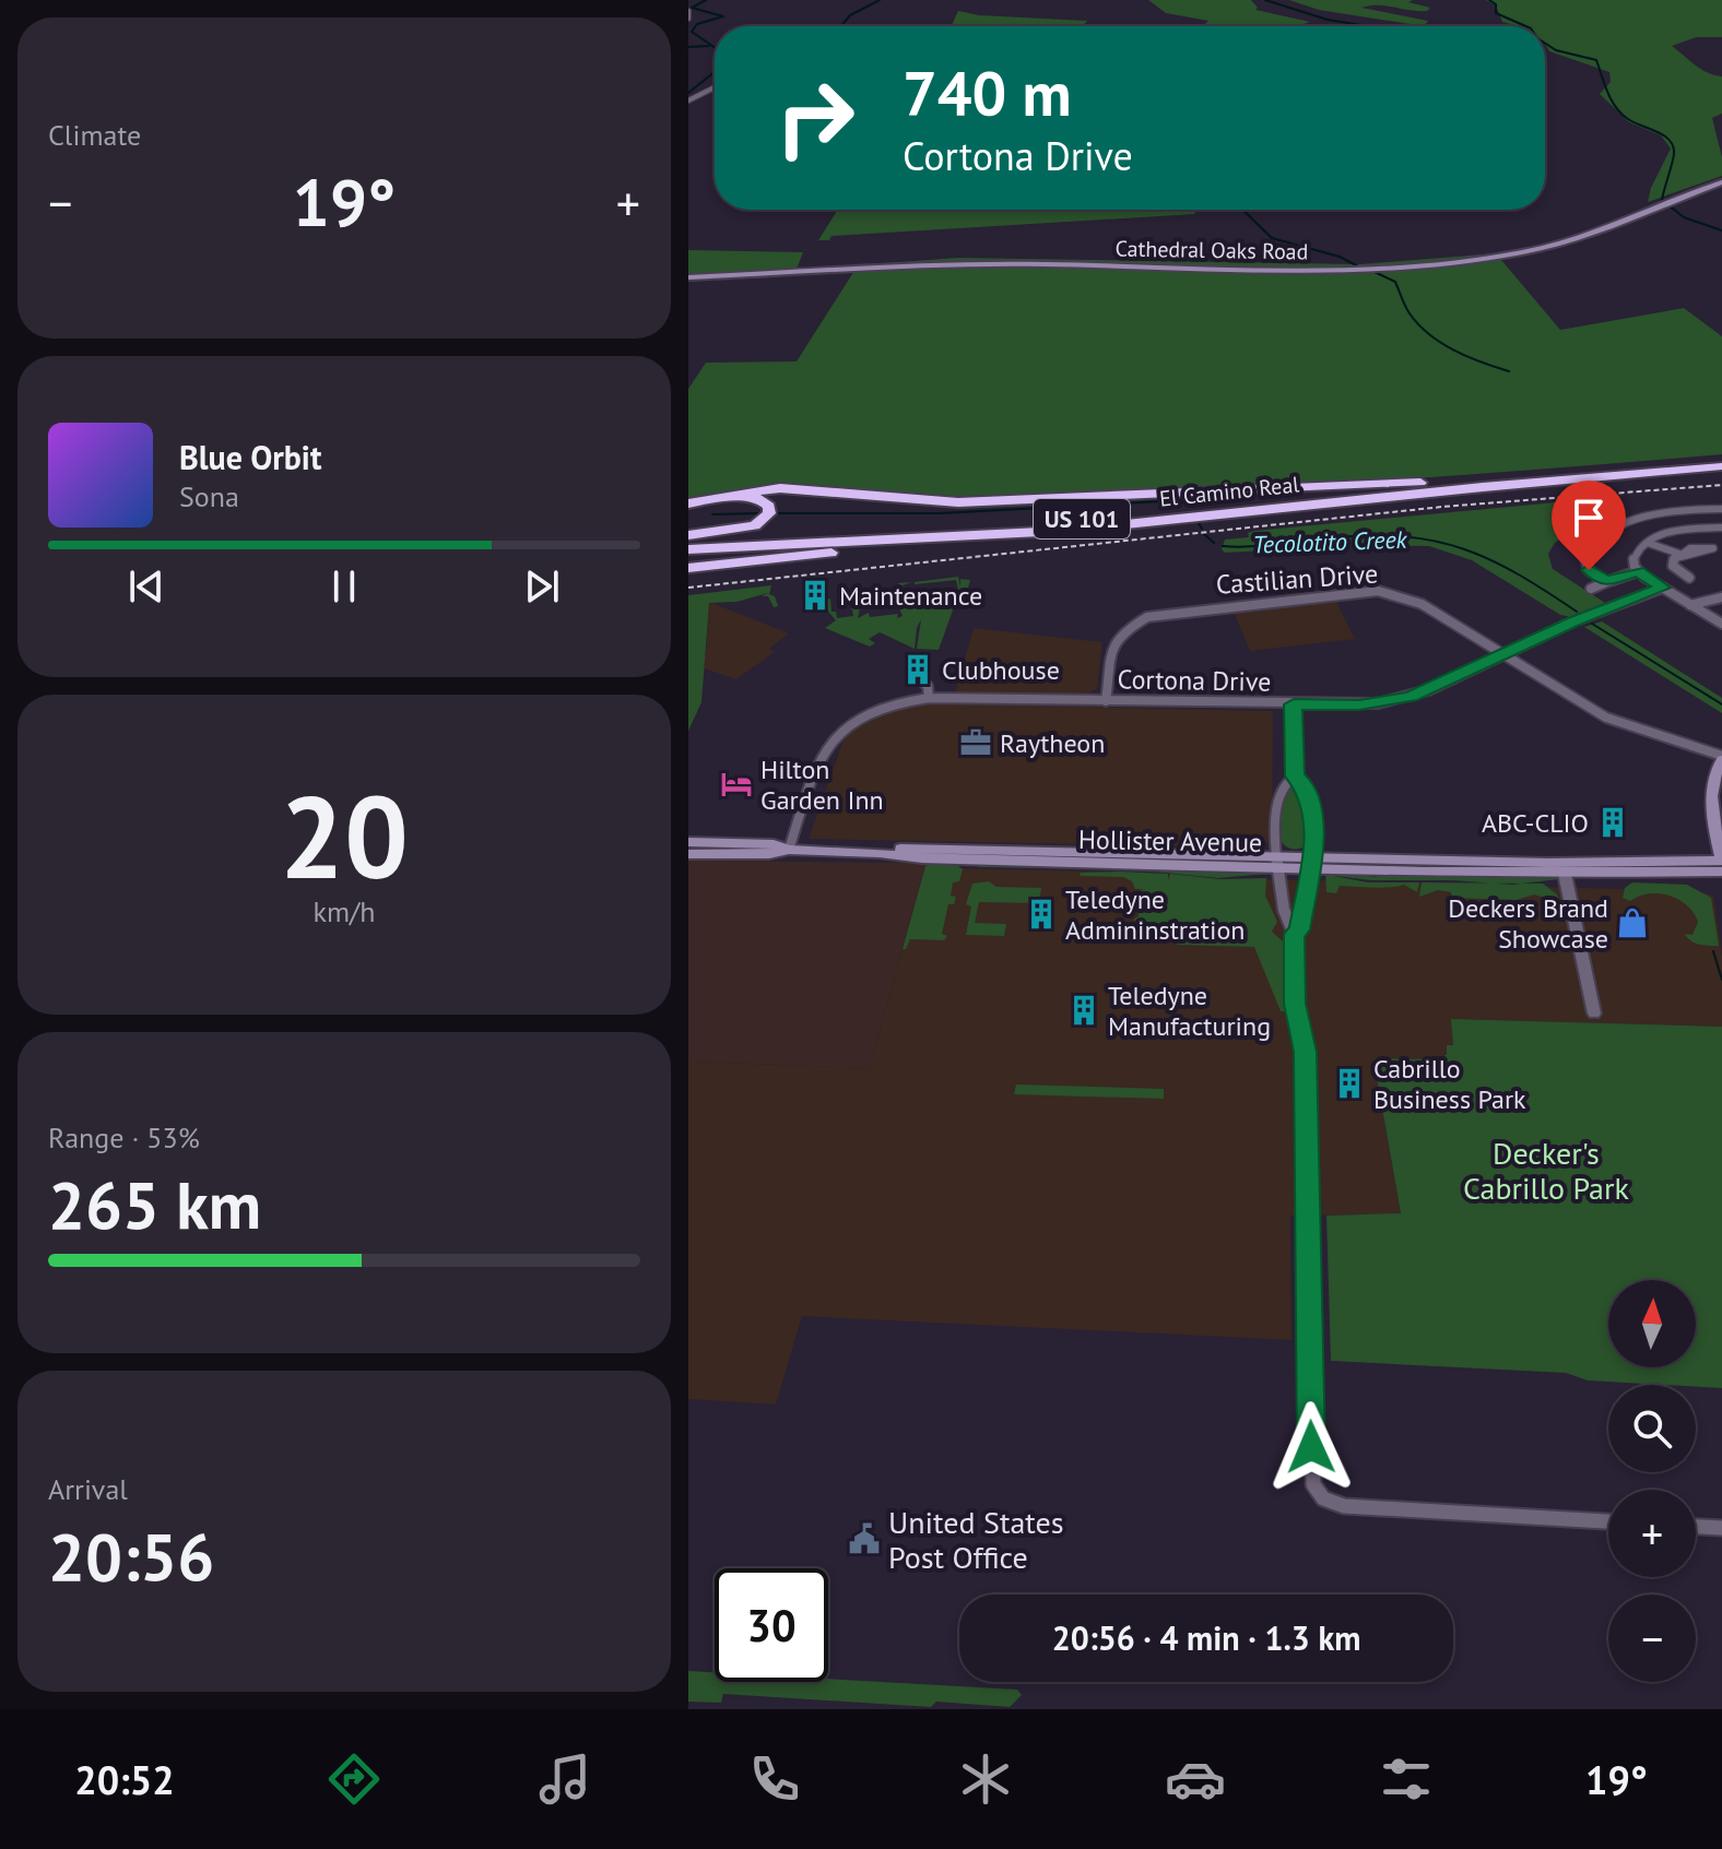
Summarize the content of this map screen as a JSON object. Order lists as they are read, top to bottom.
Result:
{
  "streets": {
    "highway": ["El Camino Real", "US 101"],
    "main road": ["Cathedral Oaks Road", "Hollister Avenue"],
    "street": ["Castilian Drive", "Cortona Drive"]
  },
  "crossings": [
    ["Castilian Drive", "Cortona Drive"],
    ["Cortona Drive", "Hollister Avenue"]
  ],
  "water": ["Tecolotito Creek"],
  "parks": ["Decker's Cabrillo Park"],
  "places": {
    "building": [
      "Maintenance",
      "Clubhouse",
      "ABC-CLIO",
      "Teledyne Admininstration",
      "Teledyne Manufacturing",
      "Cabrillo Business Park"
    ],
    "office": ["Raytheon"],
    "hotel": ["Hilton Garden Inn"],
    "shop": ["Deckers Brand Showcase"],
    "public building": ["United States Post Office"]
  },
  "north": "top",
  "page": {
    "tile": [
      "Climate",
      ["20", "km/h"],
      ["Range · 53%", "265 km"],
      ["Arrival", "20:56"]
    ],
    "turn": ["740 m", "Cortona Drive"],
    "heat": ["−", "19°", "+"],
    "song": ["Blue Orbit", "Sona"],
    "map_buttons": ["+", "−"],
    "limit": "30",
    "trip": "20:56 · 4 min · 1.3 km",
    "tabs": ["20:52", "19°"]
  }
}
